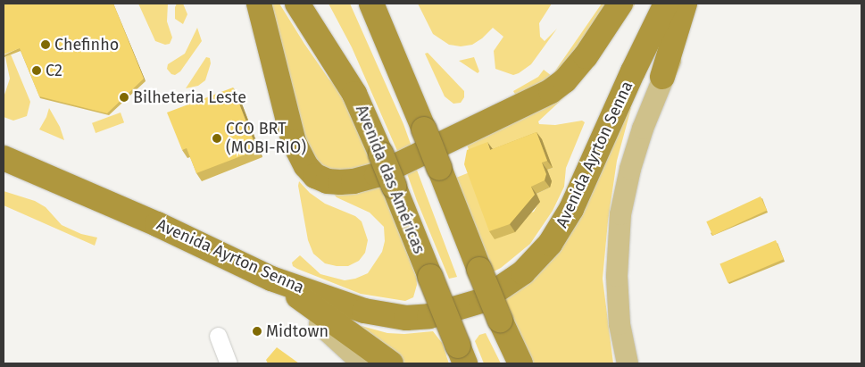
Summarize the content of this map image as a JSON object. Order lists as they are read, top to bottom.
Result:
{
  "streets": {
    "highway": ["Avenida Ayrton Senna", "Avenida das Américas"]
  },
  "places": [
    "Chefinho",
    "C2",
    "Bilheteria Leste",
    "CCO BRT (MOBI-RIO)",
    "Midtown"
  ]
}
